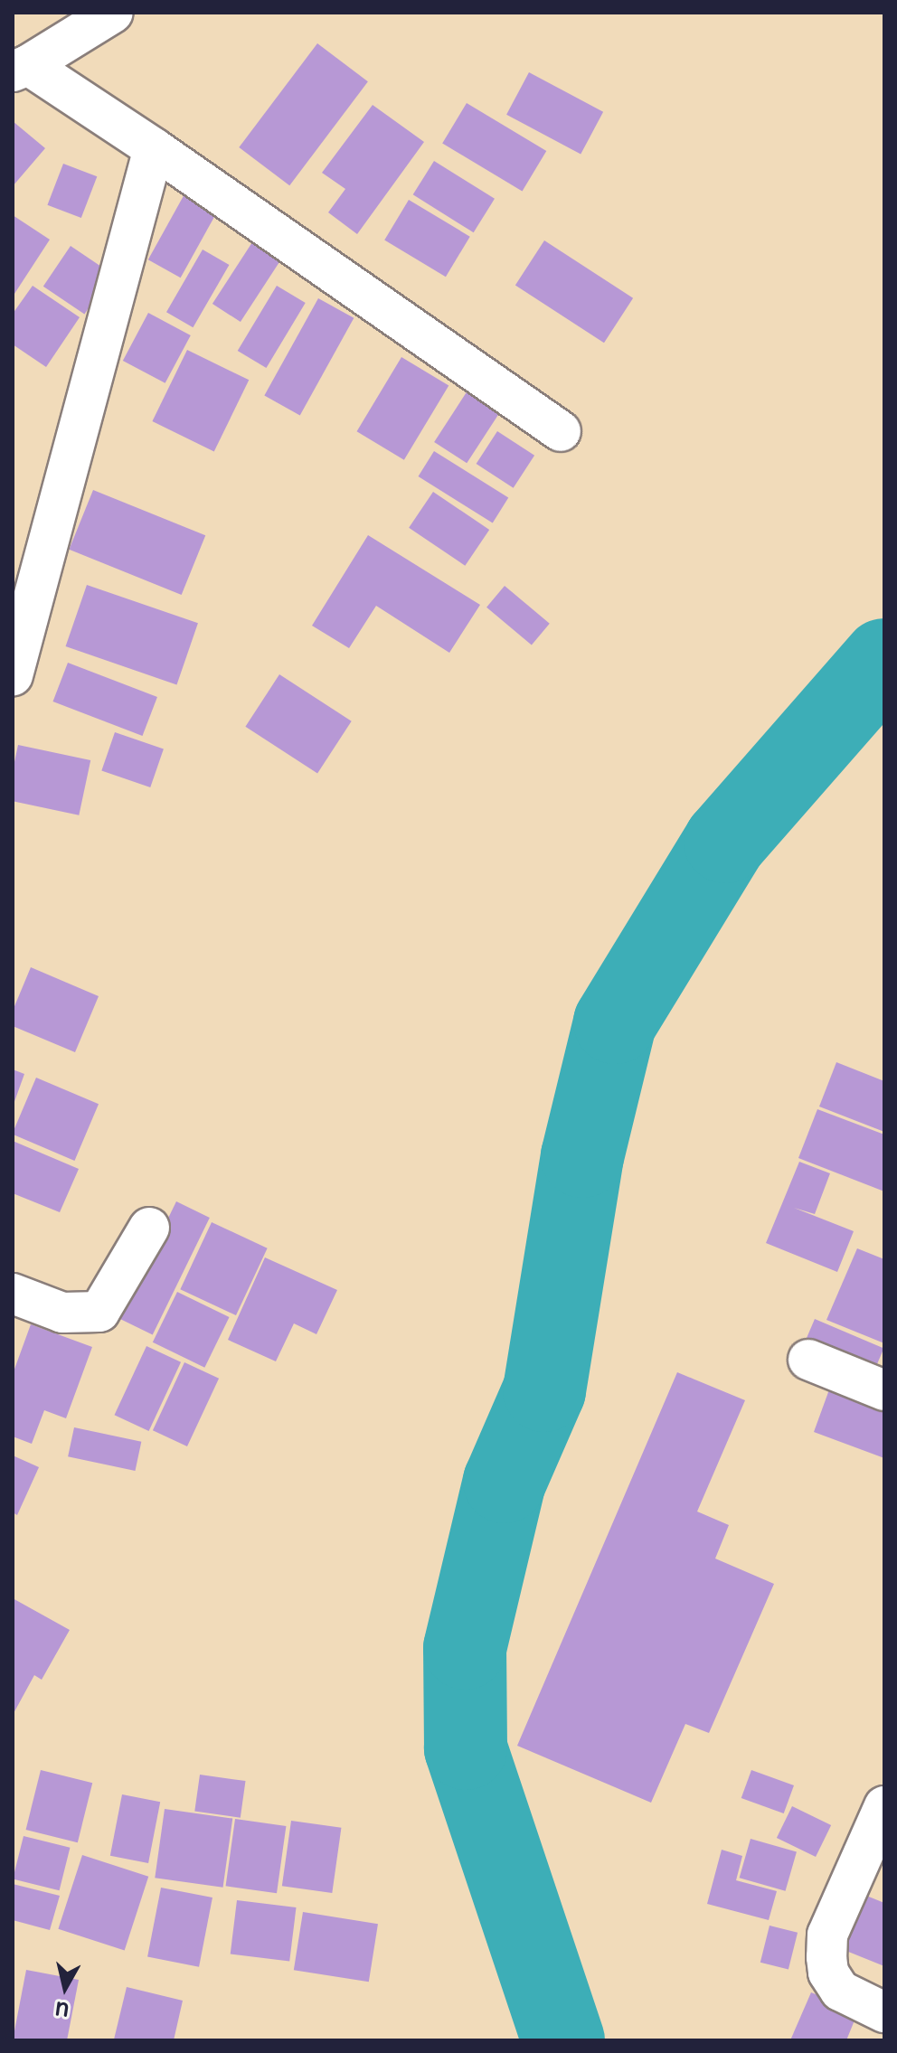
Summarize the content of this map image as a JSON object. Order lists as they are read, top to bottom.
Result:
{
  "north": "bottom"
}
